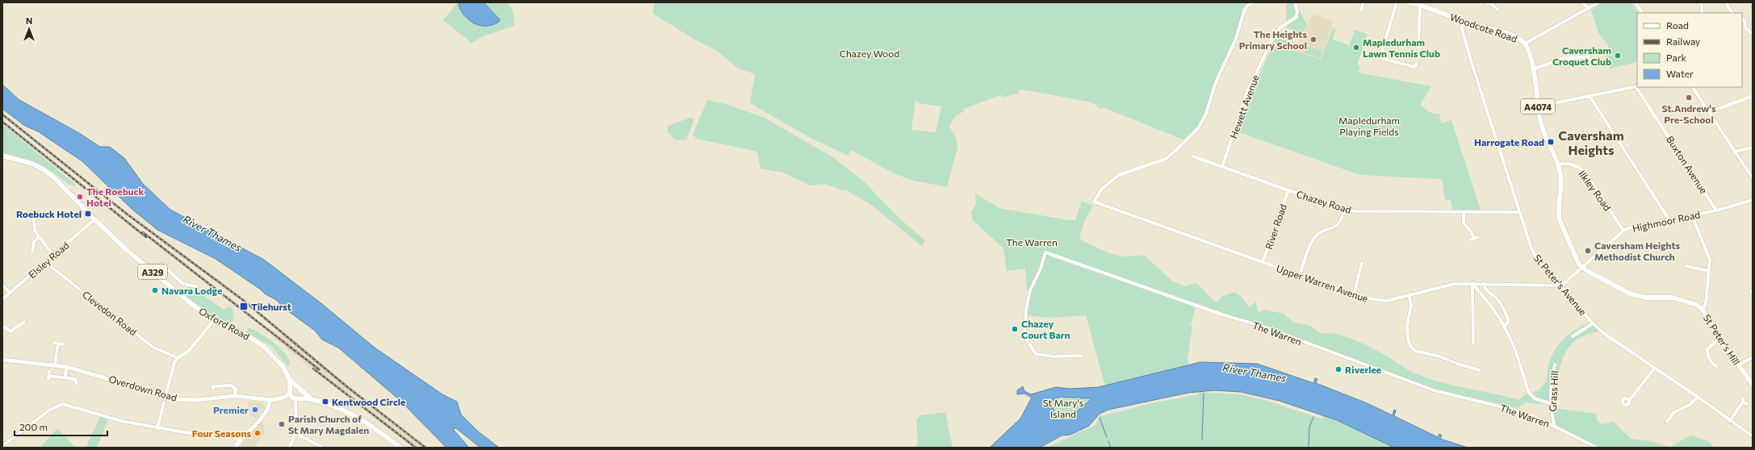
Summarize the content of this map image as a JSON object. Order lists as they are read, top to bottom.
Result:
{
  "streets": {
    "main road": [
      "Woodcote Road",
      "A4074",
      "A329",
      "Oxford Road",
      "St Peter's Hill"
    ],
    "street": [
      "Hewett Avenue",
      "Buxton Avenue",
      "Ilkley Road",
      "Chazey Road",
      "Highmoor Road",
      "River Road",
      "Elsley Road",
      "Upper Warren Avenue",
      "St Peter's Avenue",
      "Clevedon Road",
      "The Warren",
      "Overdown Road",
      "Grass Hill"
    ]
  },
  "crossings": [
    ["Woodcote Road", "Ilkley Road"],
    ["Woodcote Road", "Highmoor Road"],
    ["Woodcote Road", "St Peter's Avenue"],
    ["Hewett Avenue", "Chazey Road"],
    ["Buxton Avenue", "Highmoor Road"],
    ["Ilkley Road", "Highmoor Road"],
    ["Chazey Road", "River Road"],
    ["Chazey Road", "St Peter's Avenue"],
    ["Highmoor Road", "Upper Warren Avenue"],
    ["Highmoor Road", "St Peter's Avenue"],
    ["River Road", "Upper Warren Avenue"],
    ["Elsley Road", "Clevedon Road"],
    ["Elsley Road", "Oxford Road"],
    ["Upper Warren Avenue", "St Peter's Avenue"],
    ["Oxford Road", "Overdown Road"],
    ["The Warren", "Grass Hill"]
  ],
  "districts": ["Caversham Heights"],
  "water": ["River Thames"],
  "parks": [
    "Chazey Wood",
    "Mapledurham Playing Fields",
    "The Warren",
    "St Mary's Island"
  ],
  "places": {
    "other": [
      "The Heights Primary School",
      "Mapledurham Lawn Tennis Club",
      "Caversham Croquet Club",
      "St.Andrew's Pre-School",
      "The Roebuck Hotel",
      "Caversham Heights Methodist Church",
      "Navara Lodge",
      "Chazey Court Barn",
      "Riverlee",
      "Premier",
      "Parish Church of St Mary Magdalen",
      "Four Seasons"
    ],
    "transit": [
      "Harrogate Road",
      "Roebuck Hotel",
      "Tilehurst",
      "Kentwood Circle"
    ]
  },
  "legend": [
    "Road",
    "Railway",
    "Park",
    "Water"
  ],
  "scale_bar": "200 m",
  "north": "top"
}
